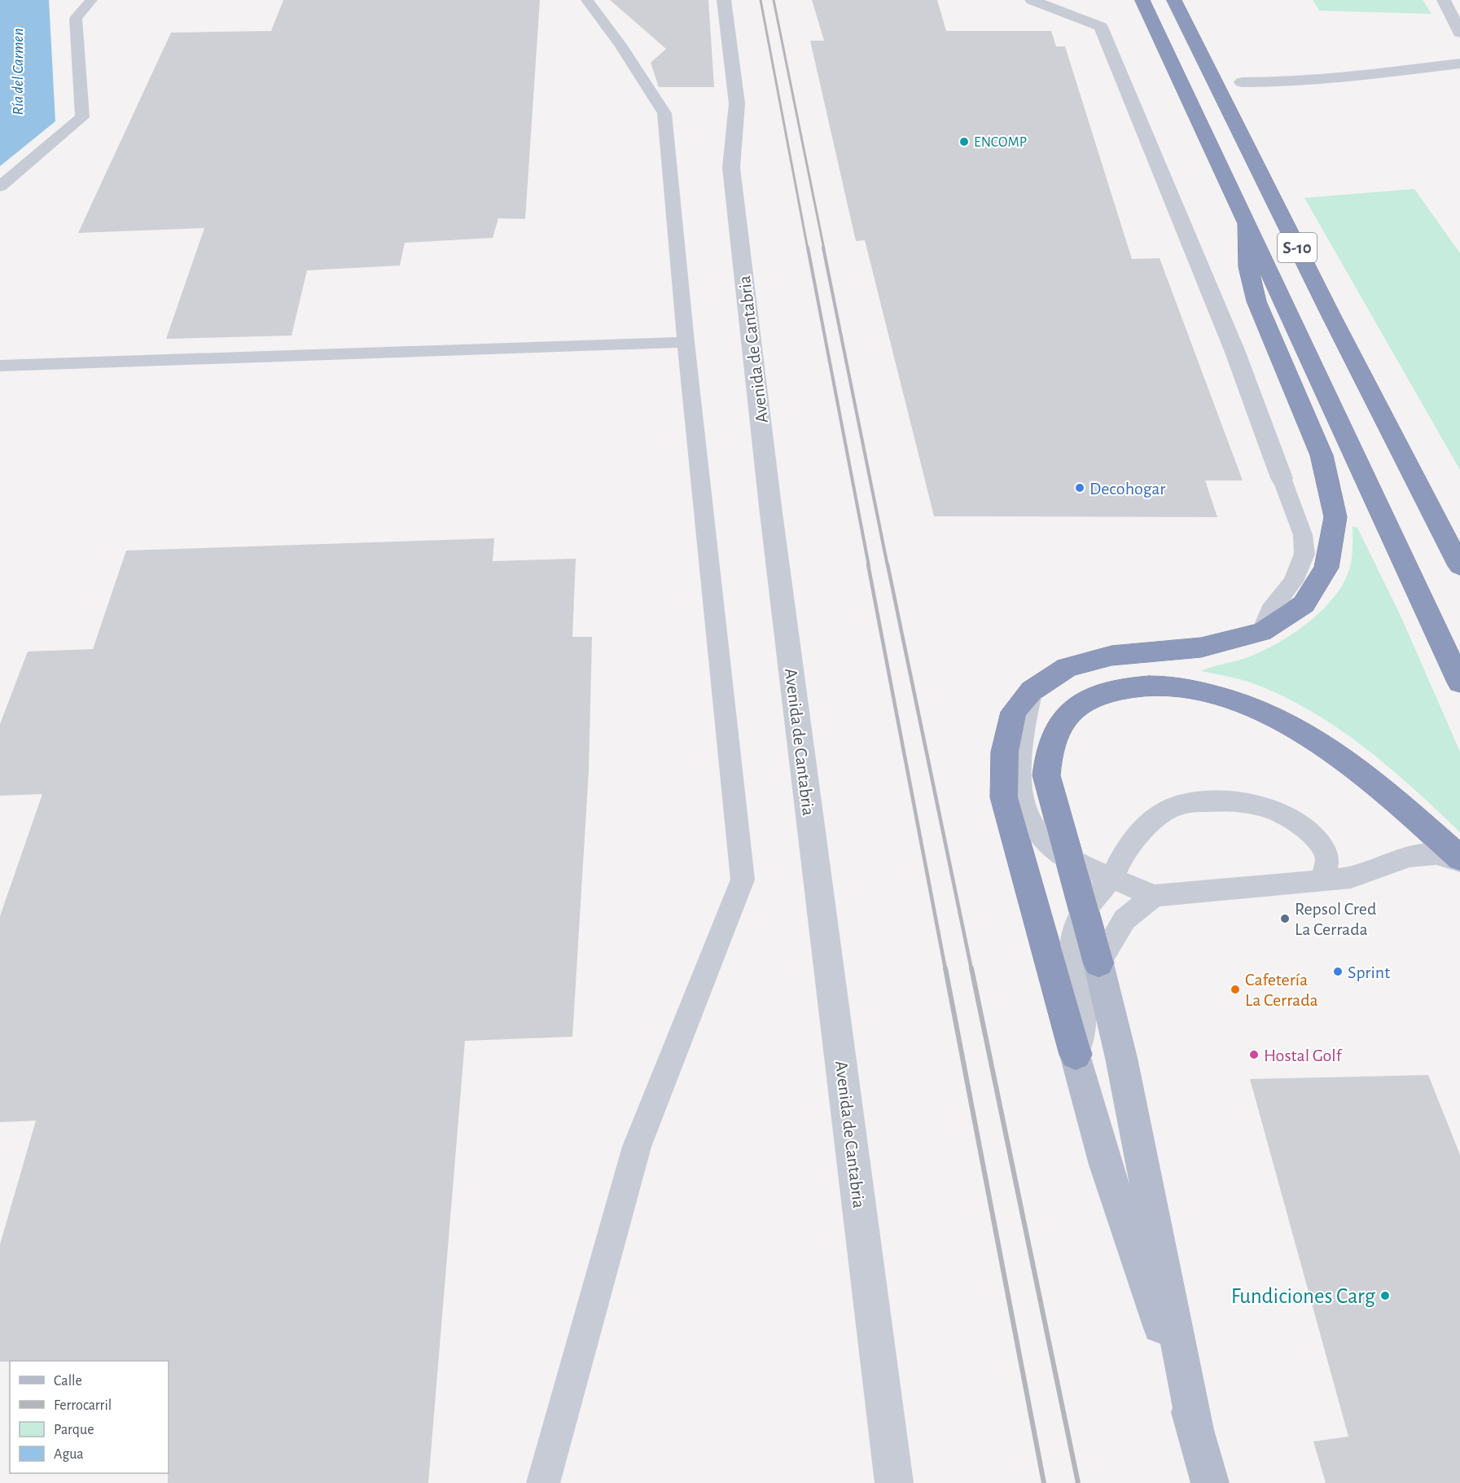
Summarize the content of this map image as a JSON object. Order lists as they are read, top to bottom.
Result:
{
  "streets": {
    "highway": ["S-10"],
    "street": ["Avenida de Cantabria"]
  },
  "water": ["Ría del Carmen"],
  "places": [
    "ENCOMP",
    "Decohogar",
    "Repsol Cred La Cerrada",
    "Sprint",
    "Cafetería La Cerrada",
    "Hostal Golf",
    "Fundiciones Carg"
  ],
  "legend": [
    "Calle",
    "Ferrocarril",
    "Parque",
    "Agua"
  ]
}
